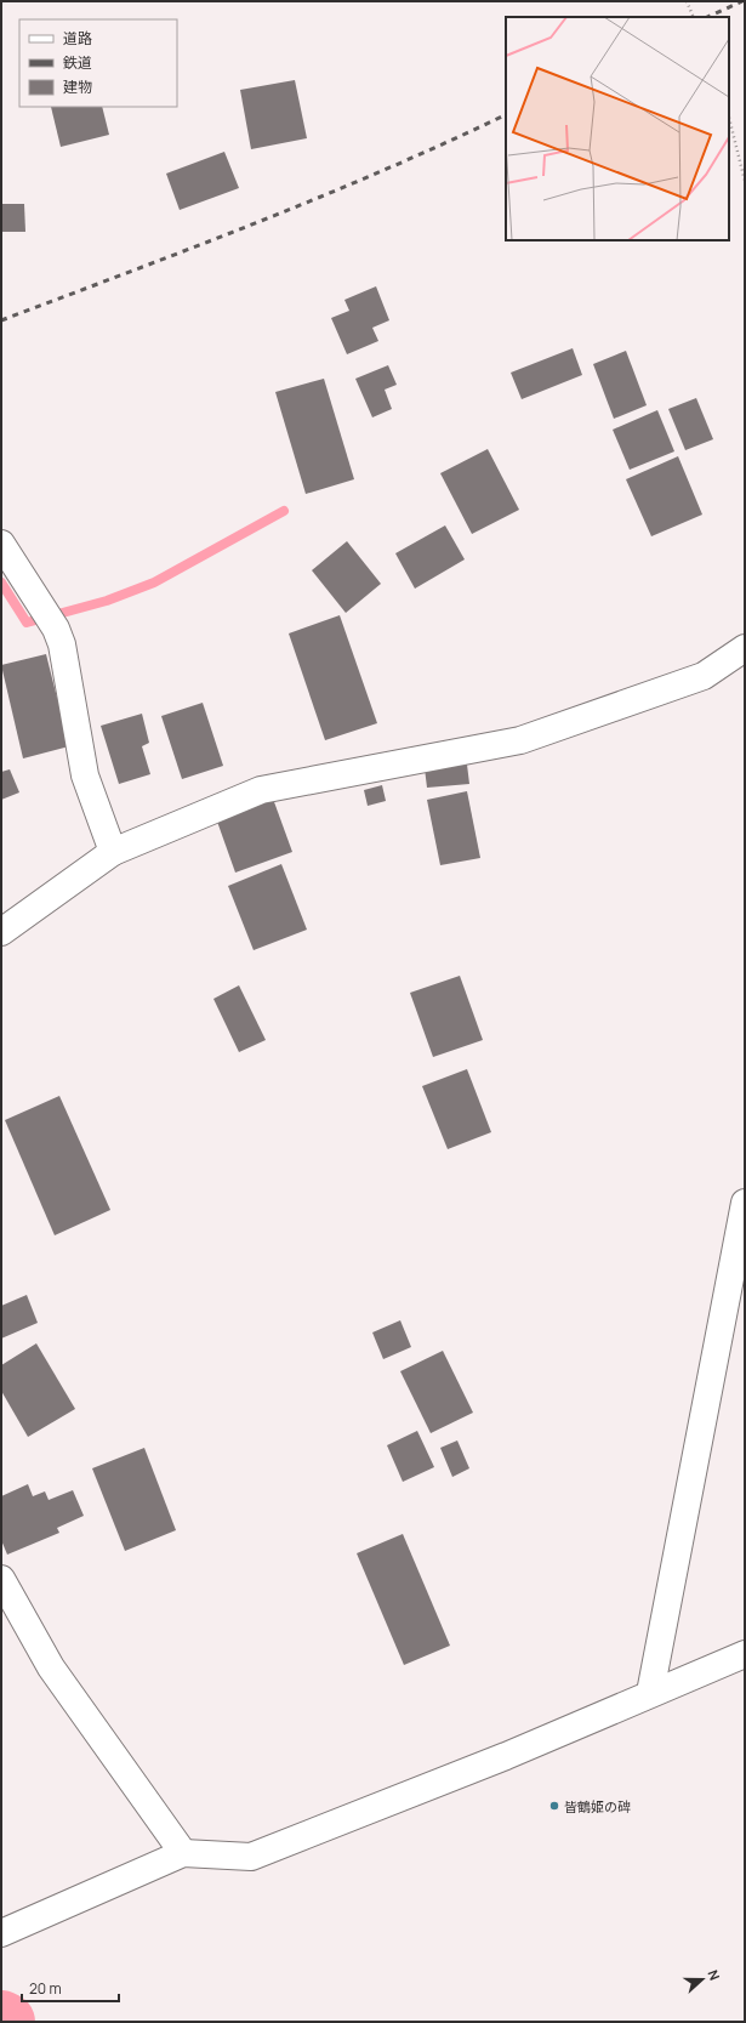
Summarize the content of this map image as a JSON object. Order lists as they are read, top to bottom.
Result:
{
  "places": ["皆鶴姫の碑"],
  "legend": ["道路", "鉄道", "建物"],
  "scale_bar": "20 m",
  "north": "right"
}
